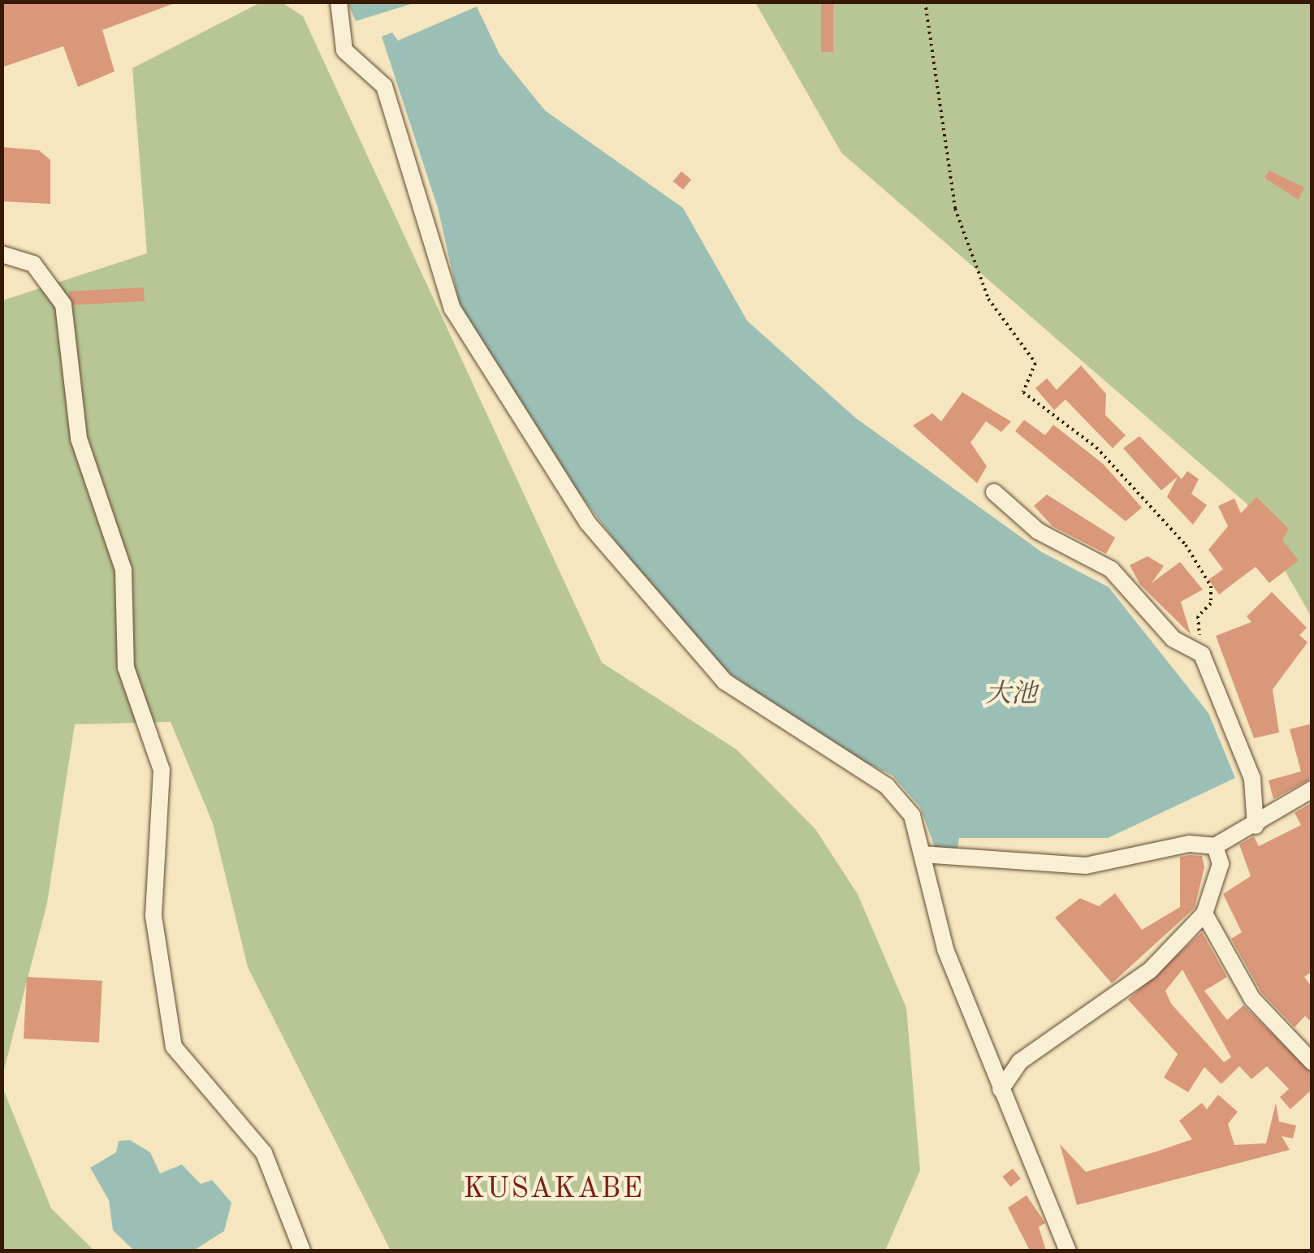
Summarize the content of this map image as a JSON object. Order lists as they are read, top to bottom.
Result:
{
  "districts": ["KUSAKABE"],
  "water": ["大池"]
}
